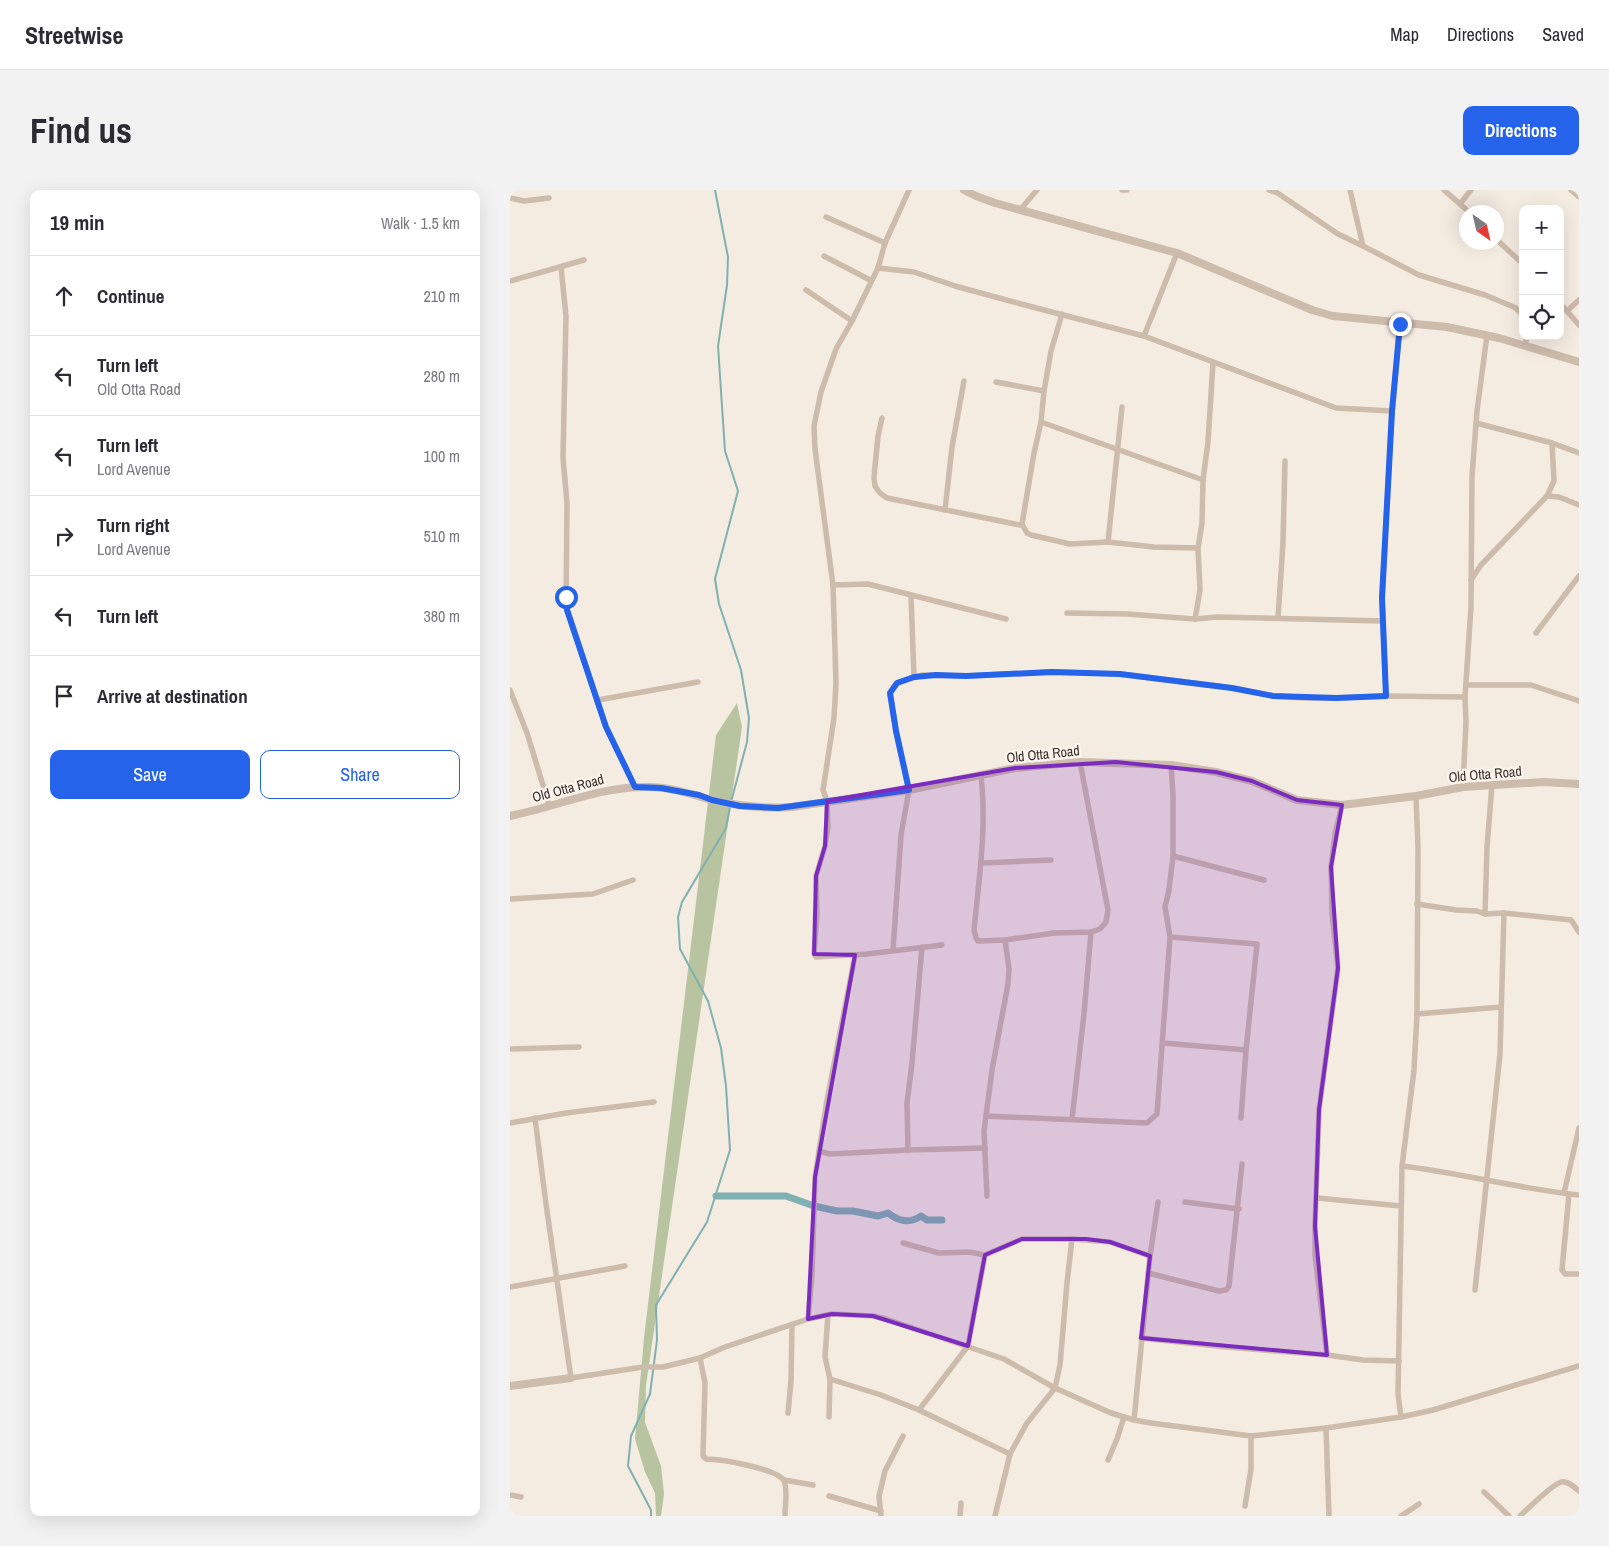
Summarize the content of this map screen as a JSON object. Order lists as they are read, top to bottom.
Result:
{
  "streets": {
    "street": ["Old Otta Road"]
  },
  "north": "bottom right",
  "page": {
    "header": "Streetwise",
    "nav": ["Map", "Directions", "Saved"],
    "buttons": [
      "Directions",
      ["Save", "Share"]
    ],
    "title": "Find us",
    "heading": ["19 min", "Walk · 1.5 km"],
    "map_buttons": ["+", "−"],
    "list": [
      ["Continue", "210 m"],
      ["Turn left", "Old Otta Road", "280 m"],
      ["Turn left", "Lord Avenue", "100 m"],
      ["Turn right", "Lord Avenue", "510 m"],
      ["Turn left", "380 m"],
      "Arrive at destination"
    ]
  }
}
